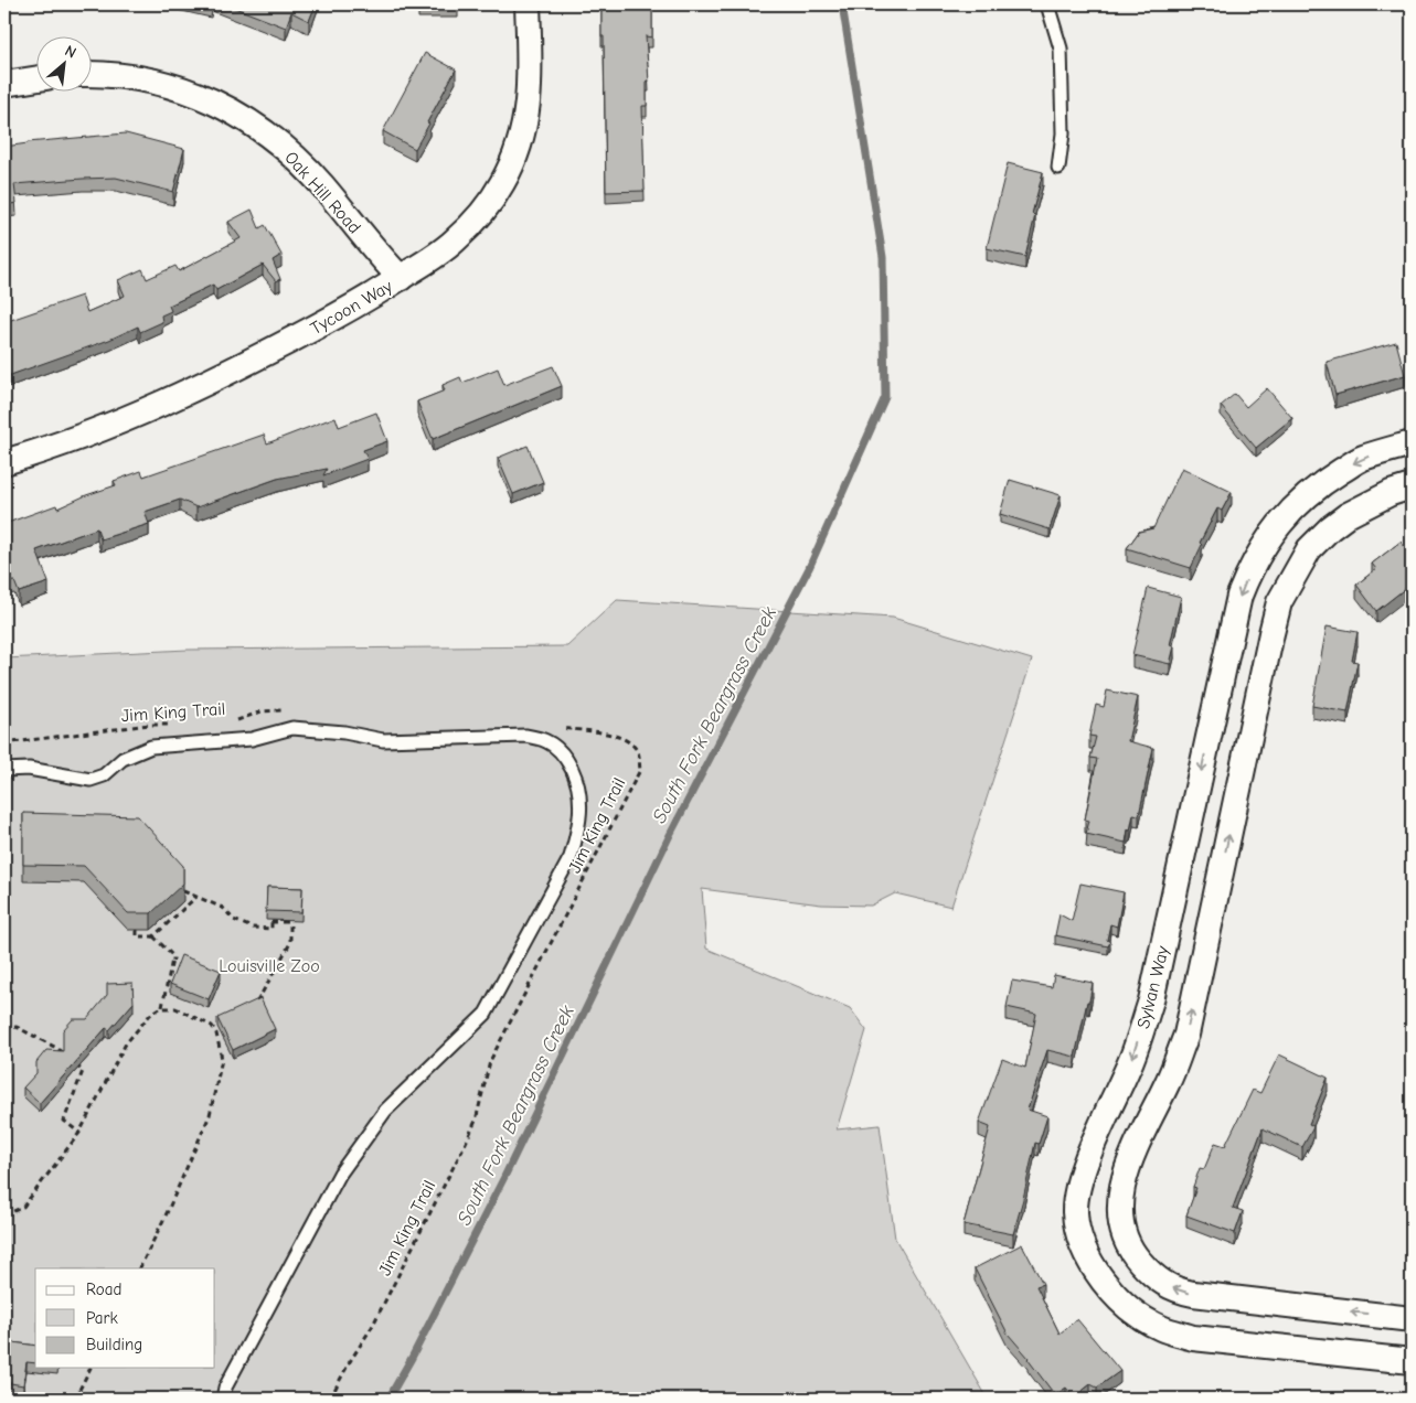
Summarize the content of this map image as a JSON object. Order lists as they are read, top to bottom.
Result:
{
  "streets": {
    "street": ["Oak Hill Road", "Tycoon Way", "Sylvan Way"],
    "path": ["Jim King Trail"]
  },
  "crossings": [
    ["Oak Hill Road", "Tycoon Way"]
  ],
  "water": ["South Fork Beargrass Creek"],
  "parks": ["Louisville Zoo"],
  "legend": ["Road", "Park", "Building"],
  "north": "top right"
}
